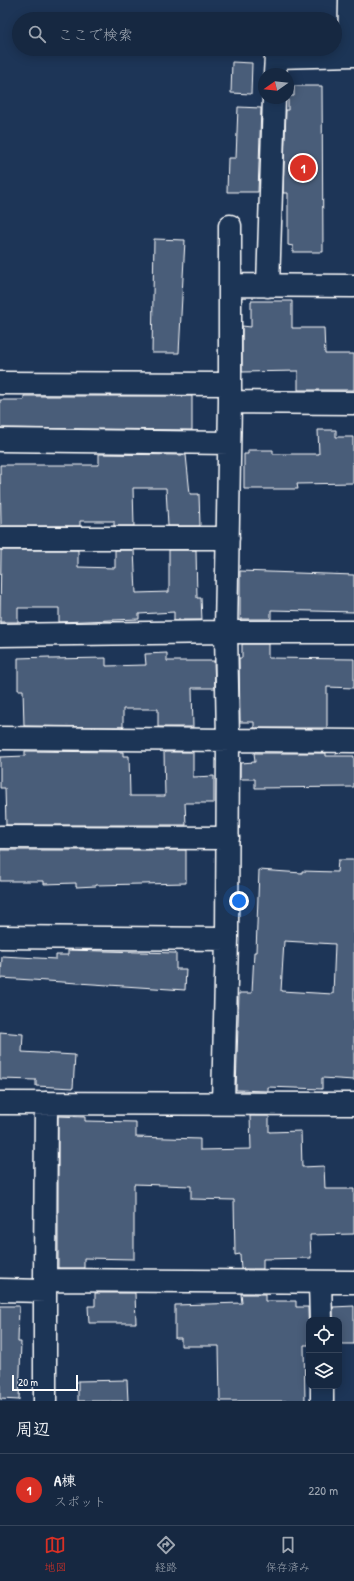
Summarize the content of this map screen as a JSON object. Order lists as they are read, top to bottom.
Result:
{
  "scale_bar": "20 m",
  "north": "left",
  "page": {
    "search": "ここで検索",
    "pins": "1",
    "scale": "20 m",
    "heading": "周辺",
    "list": [
      {
        "mark": "1",
        "name": "A棟",
        "note": "スポット",
        "value": "220 m"
      }
    ],
    "nav": ["地図", "経路", "保存済み"]
  }
}
